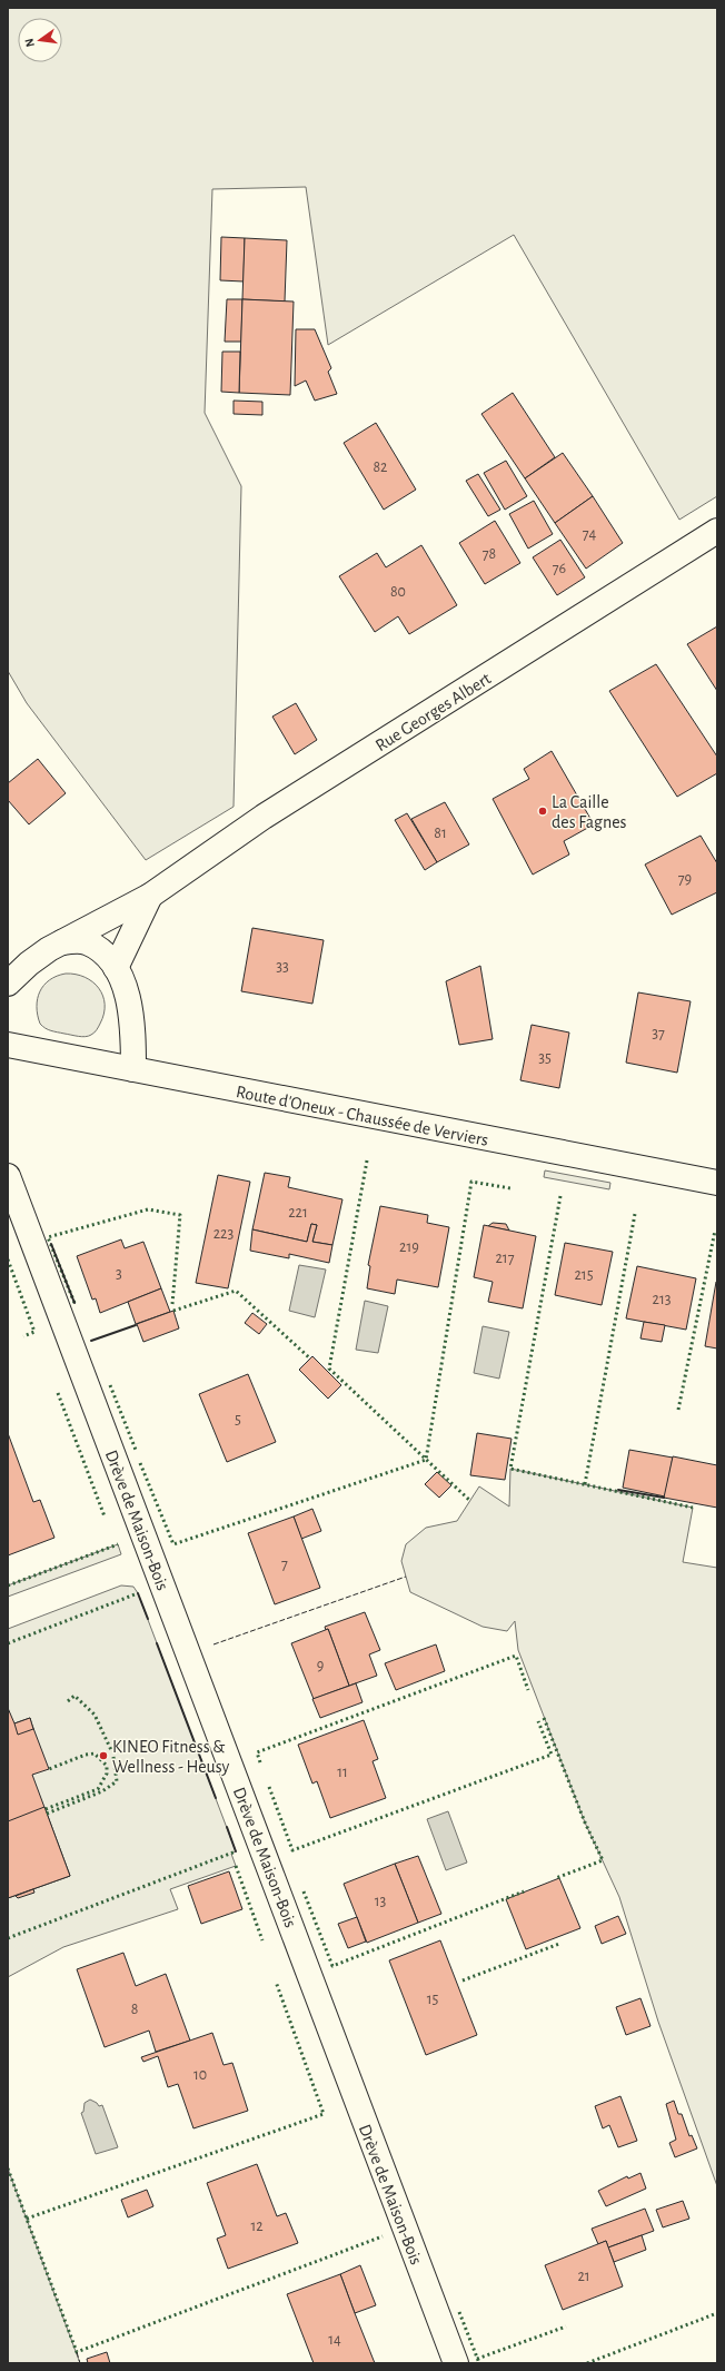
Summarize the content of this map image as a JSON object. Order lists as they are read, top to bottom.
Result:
{
  "streets": {
    "street": ["Rue Georges Albert", "Route d'Oneux - Chaussée de Verviers", "Drève de Maison-Bois"]
  },
  "crossings": [
    ["Rue Georges Albert", "Route d'Oneux - Chaussée de Verviers"]
  ],
  "places": ["La Caille des Fagnes", "KINEO Fitness & Wellness - Heusy"],
  "house_numbers": [
    "82",
    "74",
    "78",
    "76",
    "80",
    "81",
    "79",
    "33",
    "37",
    "35",
    "221",
    "223",
    "219",
    "217",
    "3",
    "215",
    "213",
    "5",
    "7",
    "9",
    "11",
    "13",
    "15",
    "8",
    "10",
    "12",
    "21",
    "14"
  ],
  "north": "left"
}
